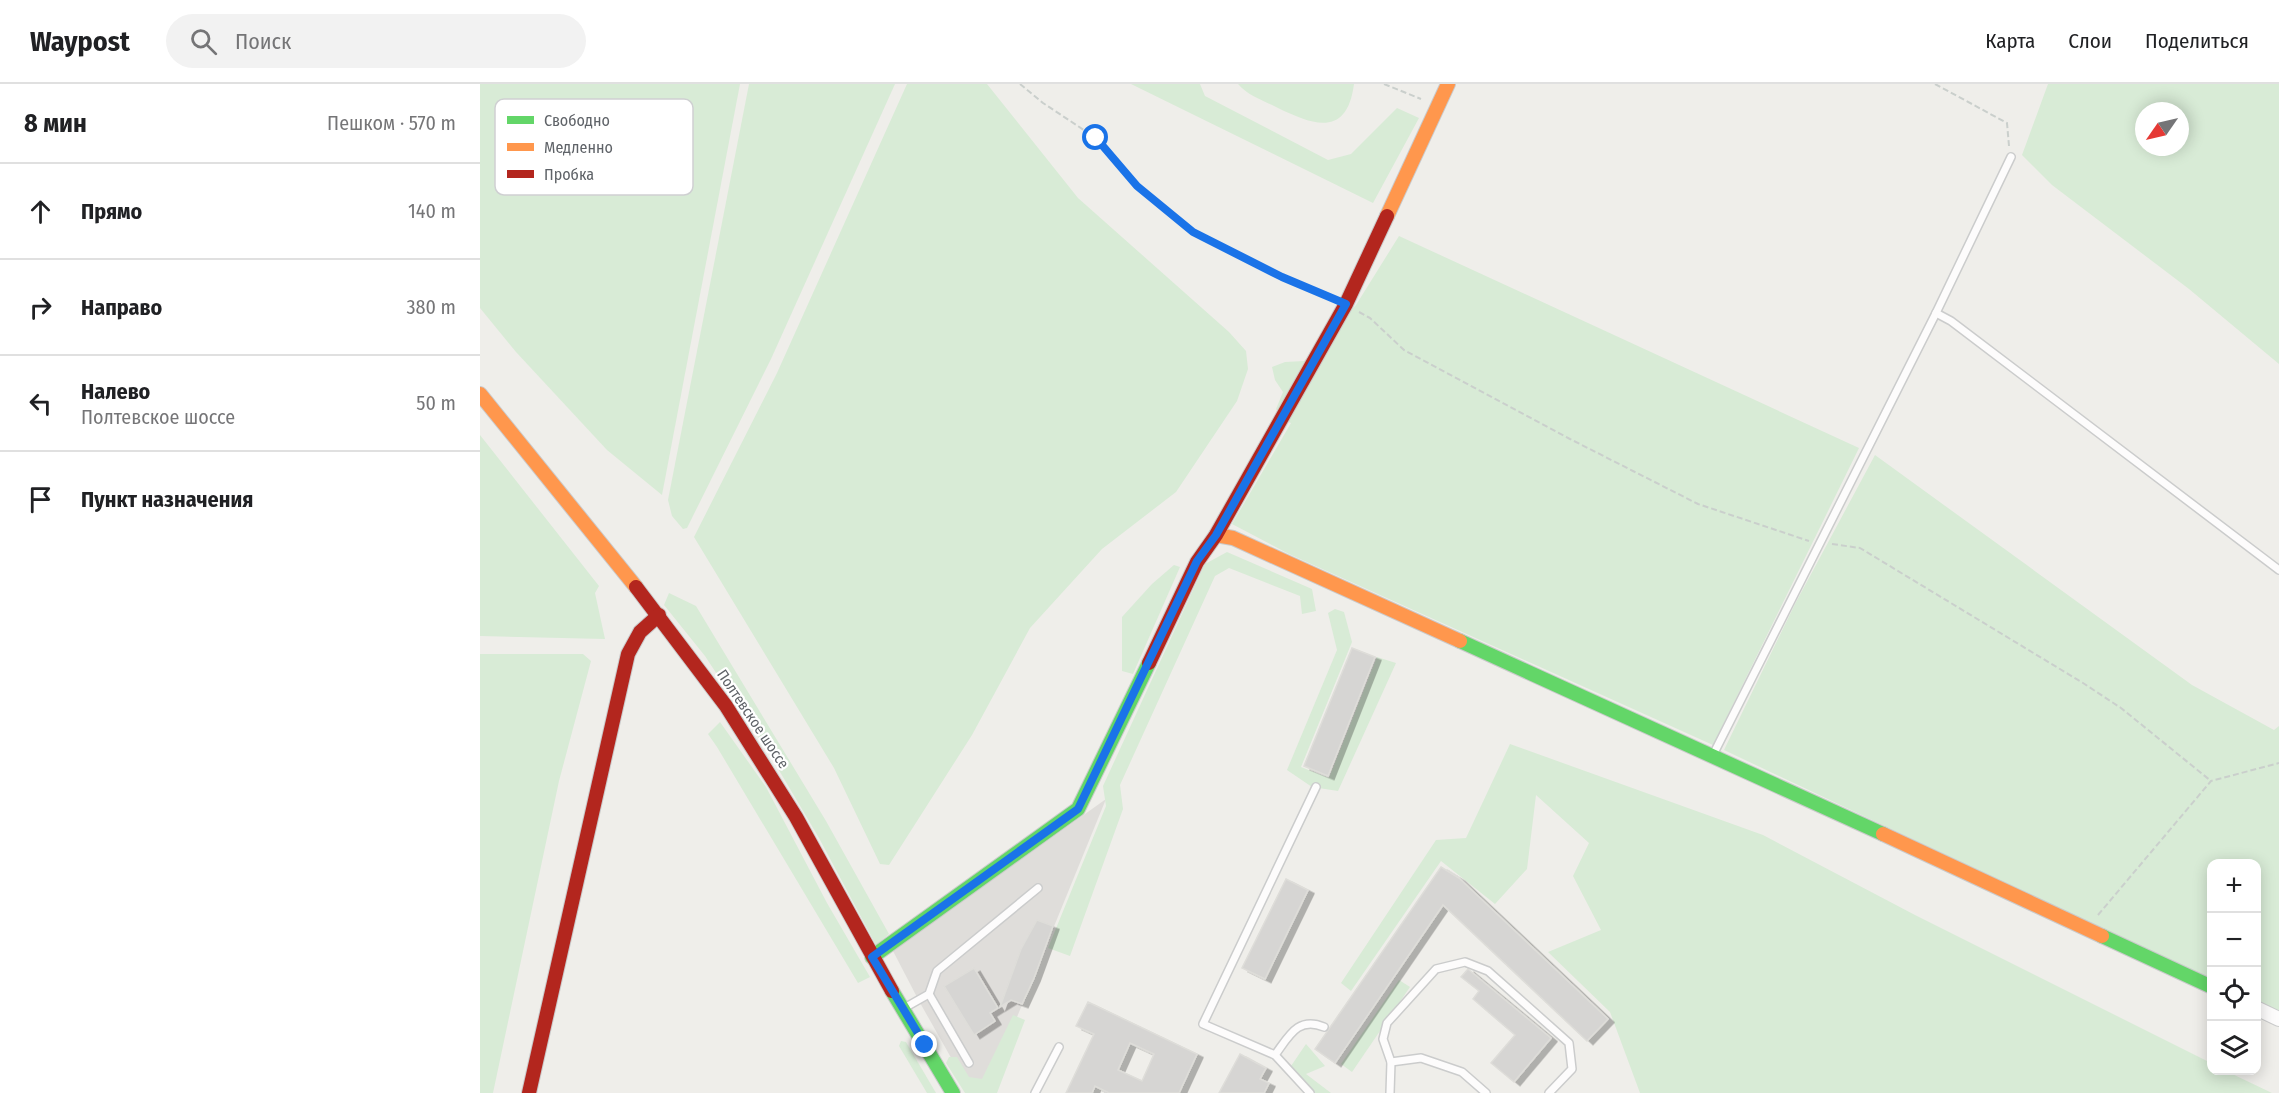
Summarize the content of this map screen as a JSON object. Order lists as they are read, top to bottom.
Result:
{
  "streets": {
    "street": ["Полтевское шоссе"]
  },
  "legend": ["Свободно", "Медленно", "Пробка"],
  "north": "bottom left",
  "page": {
    "header": "Waypost",
    "search": "Поиск",
    "nav": ["Карта", "Слои", "Поделиться"],
    "heading": ["8 мин", "Пешком · 570 m"],
    "list": [
      ["Прямо", "140 m"],
      ["Направо", "380 m"],
      ["Налево", "Полтевское шоссе", "50 m"],
      "Пункт назначения"
    ],
    "map_buttons": ["+", "−"]
  }
}
